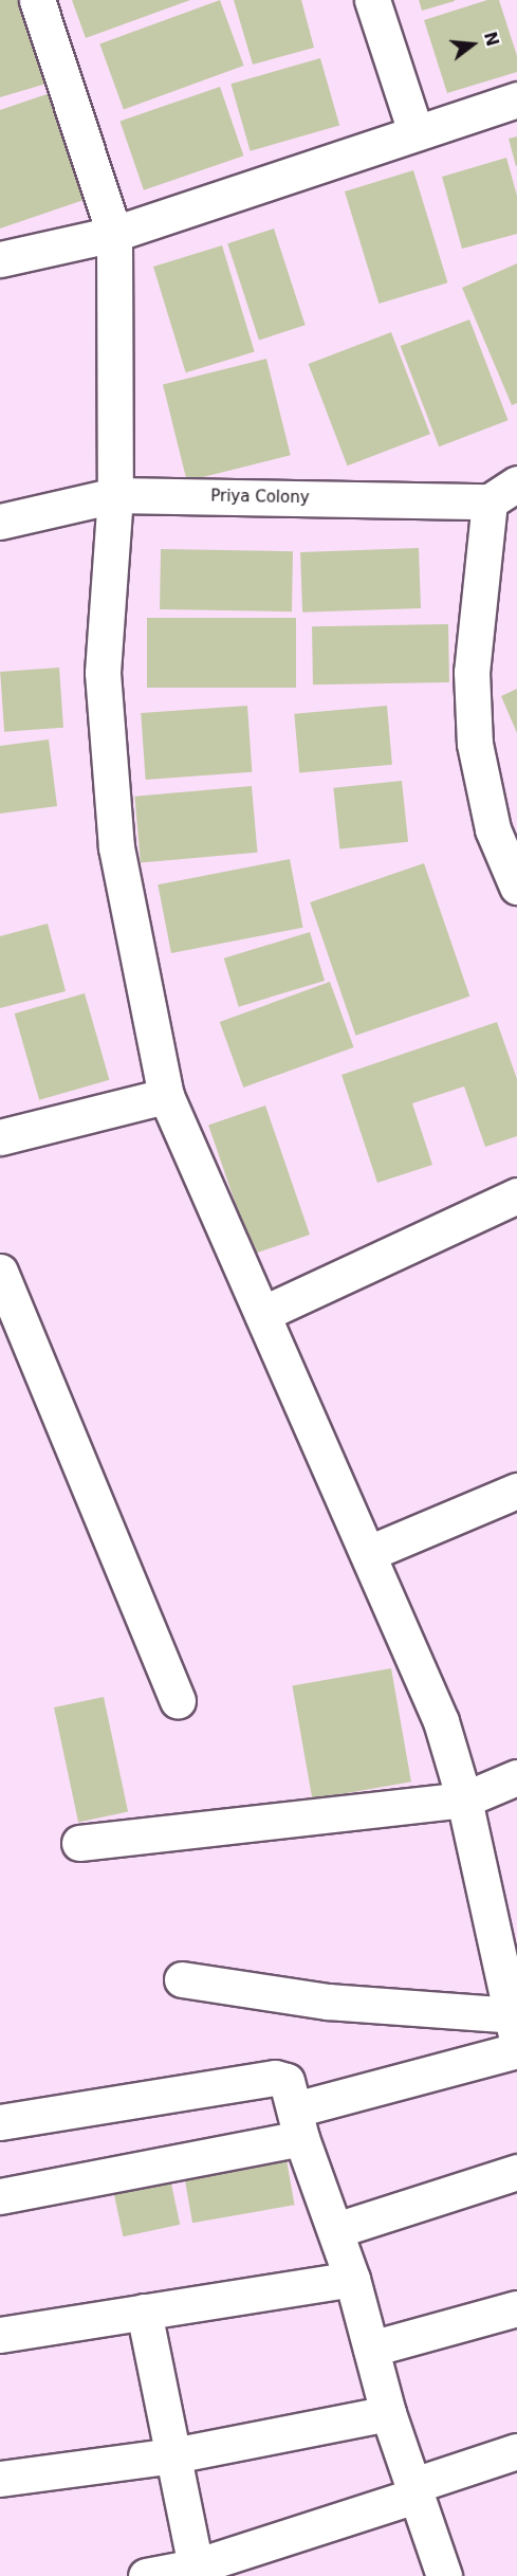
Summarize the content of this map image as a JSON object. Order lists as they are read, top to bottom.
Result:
{
  "streets": {
    "street": ["Priya Colony"]
  },
  "north": "right"
}
